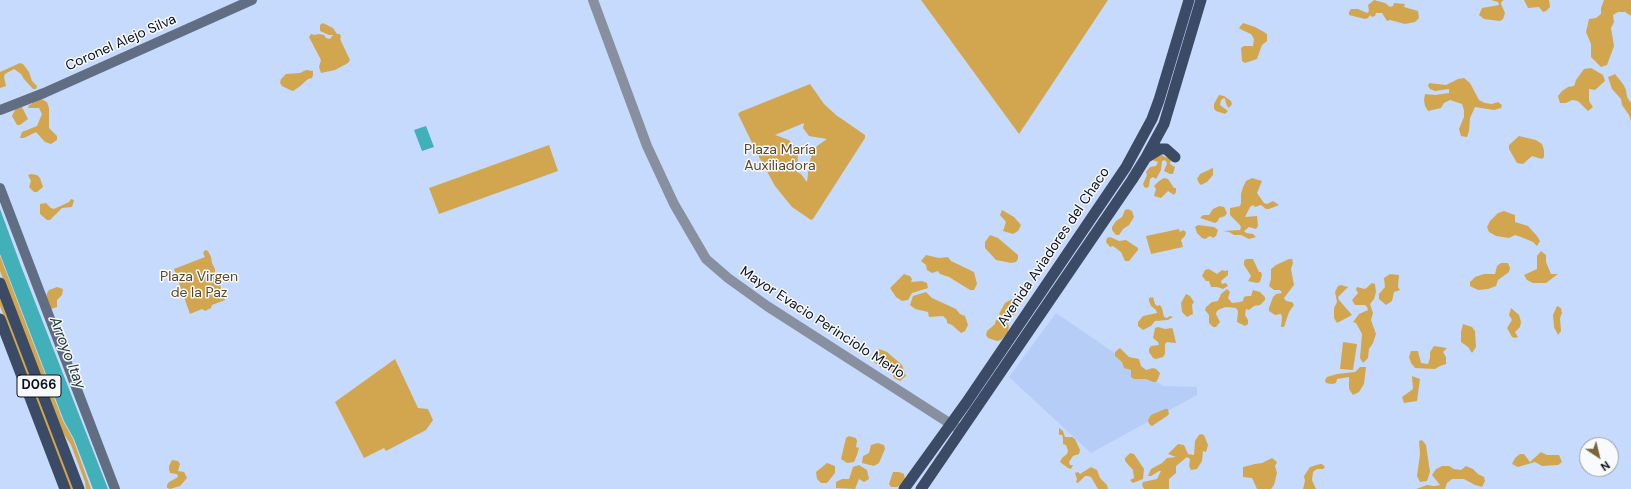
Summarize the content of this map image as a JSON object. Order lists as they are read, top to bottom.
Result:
{
  "streets": {
    "highway": ["Avenida Aviadores del Chaco", "D066"],
    "main road": ["Coronel Alejo Silva"],
    "street": ["Mayor Evacio Perinciolo Merlo"]
  },
  "crossings": [
    ["Avenida Aviadores del Chaco", "Mayor Evacio Perinciolo Merlo"]
  ],
  "water": ["Arroyo Itay"],
  "parks": ["Plaza María Auxiliadora", "Plaza Virgen de la Paz"],
  "north": "bottom right"
}
